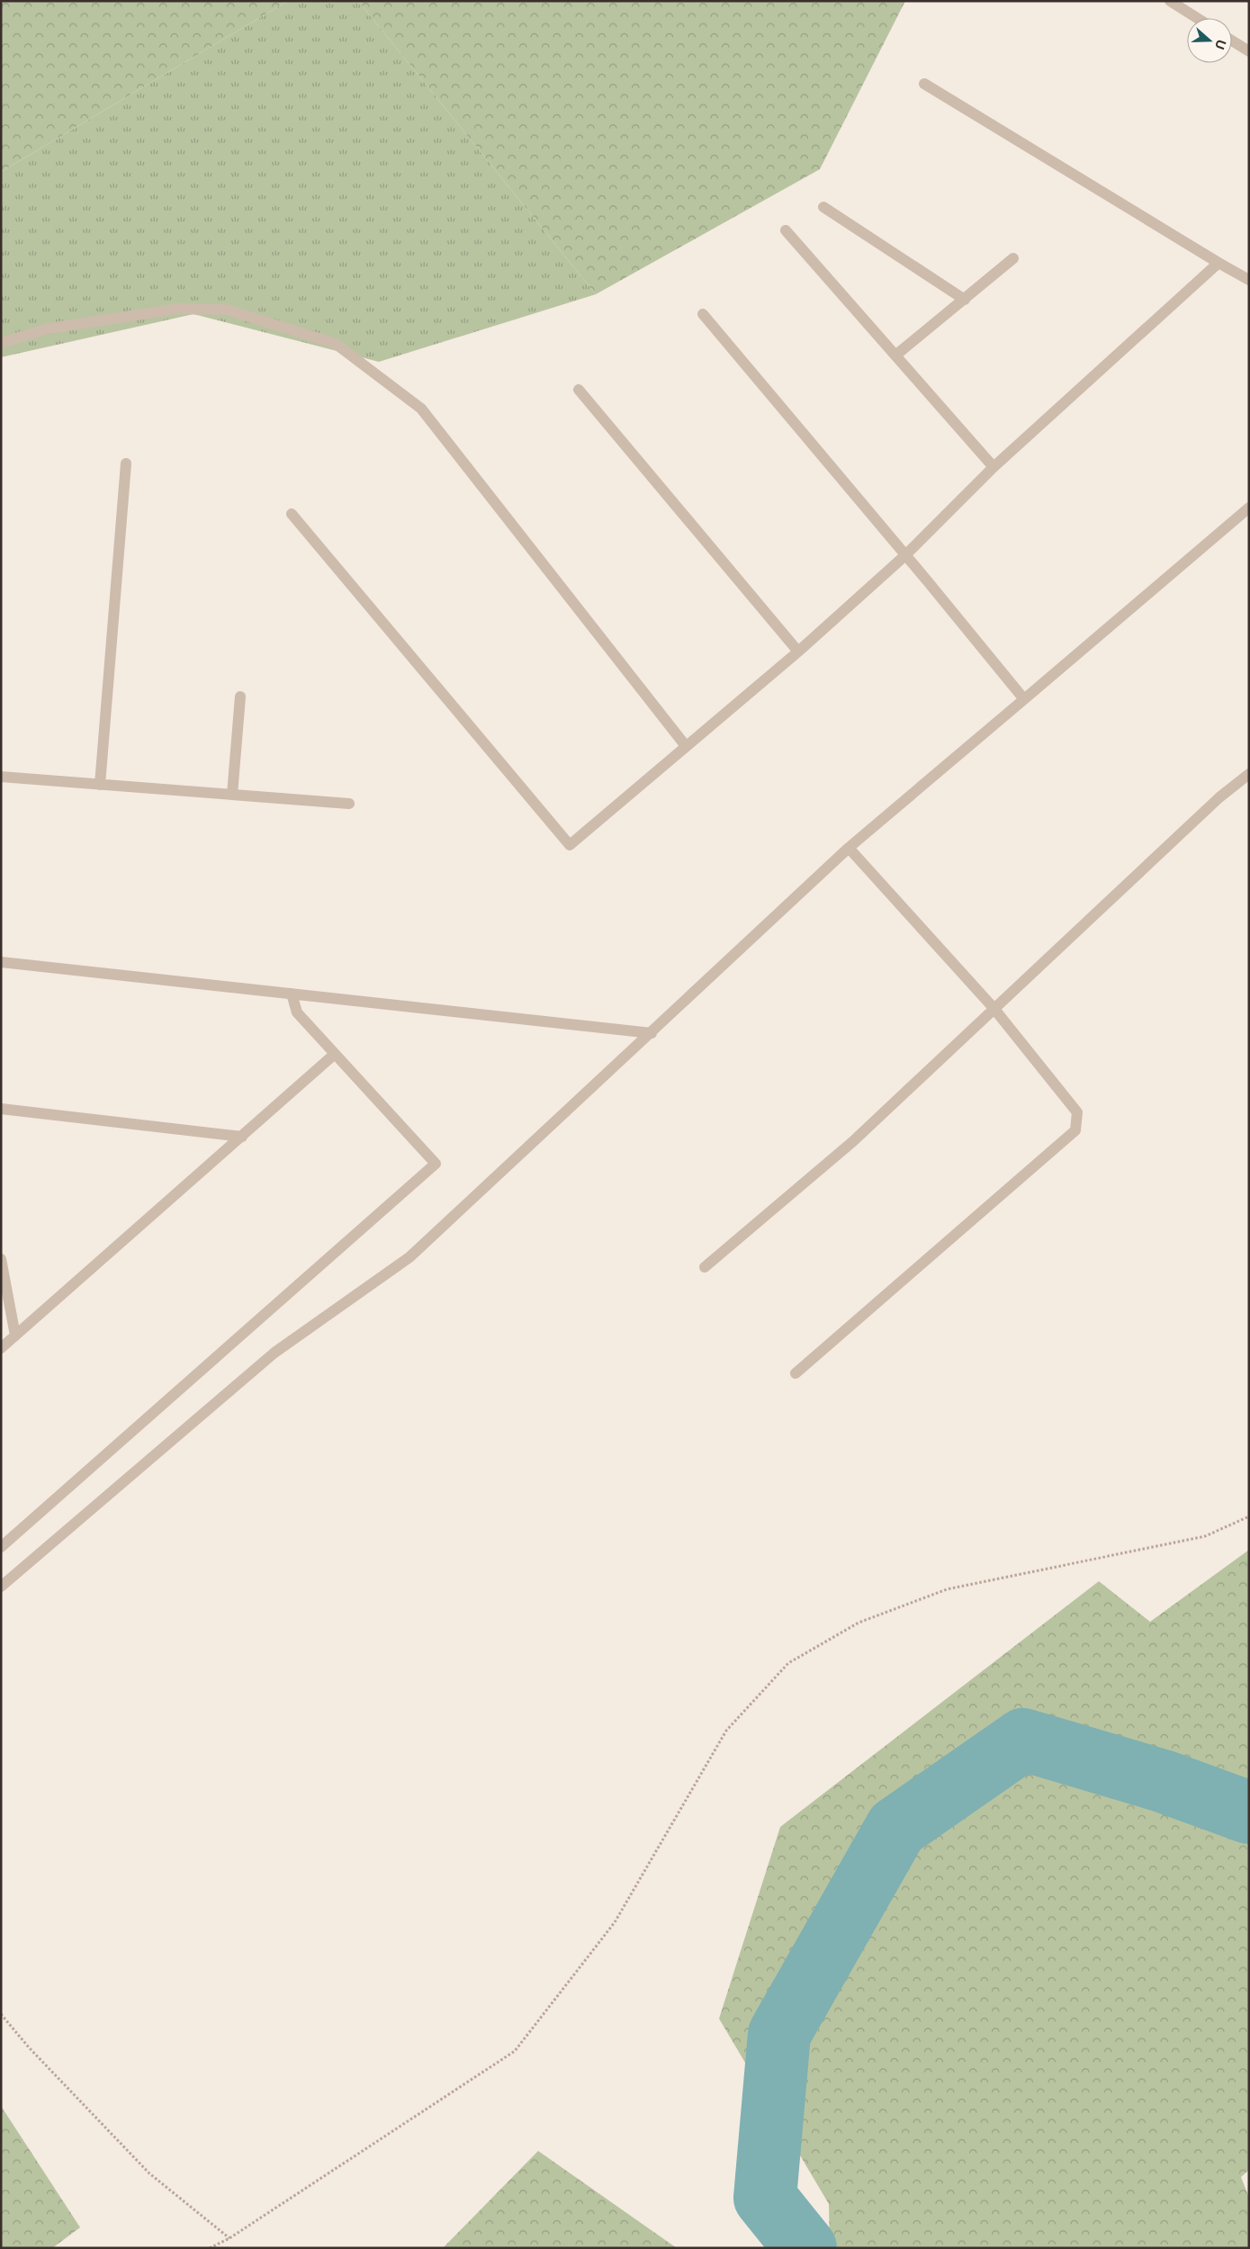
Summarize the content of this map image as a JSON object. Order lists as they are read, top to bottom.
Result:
{
  "north": "right"
}
